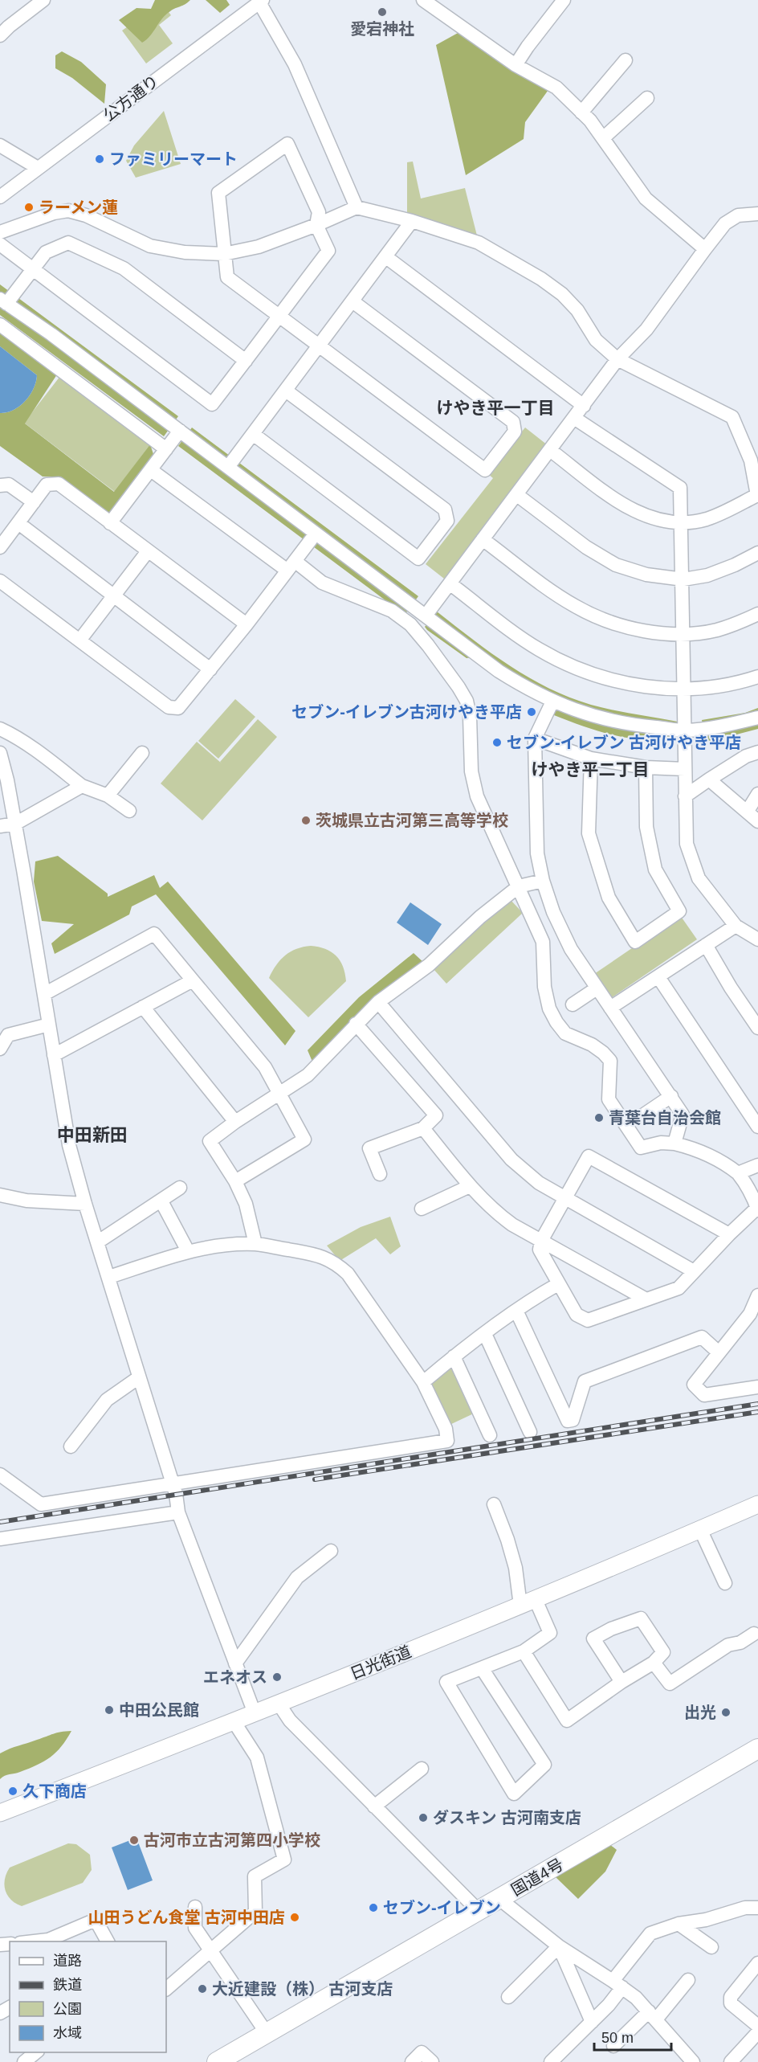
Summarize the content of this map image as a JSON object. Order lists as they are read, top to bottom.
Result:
{
  "streets": {
    "highway": ["国道4号"],
    "main road": ["日光街道"],
    "street": ["公方通り"]
  },
  "districts": ["けやき平一丁目", "けやき平二丁目", "中田新田"],
  "places": [
    "愛宕神社",
    "ファミリーマート",
    "ラーメン蓮",
    "セブン-イレブン古河けやき平店",
    "セブン-イレブン 古河けやき平店",
    "茨城県立古河第三高等学校",
    "青葉台自治会館",
    "エネオス",
    "中田公民館",
    "出光",
    "久下商店",
    "ダスキン 古河南支店",
    "古河市立古河第四小学校",
    "セブン-イレブン",
    "山田うどん食堂 古河中田店",
    "大近建設（株） 古河支店"
  ],
  "legend": [
    "道路",
    "鉄道",
    "公園",
    "水域"
  ],
  "scale_bar": "50 m"
}
